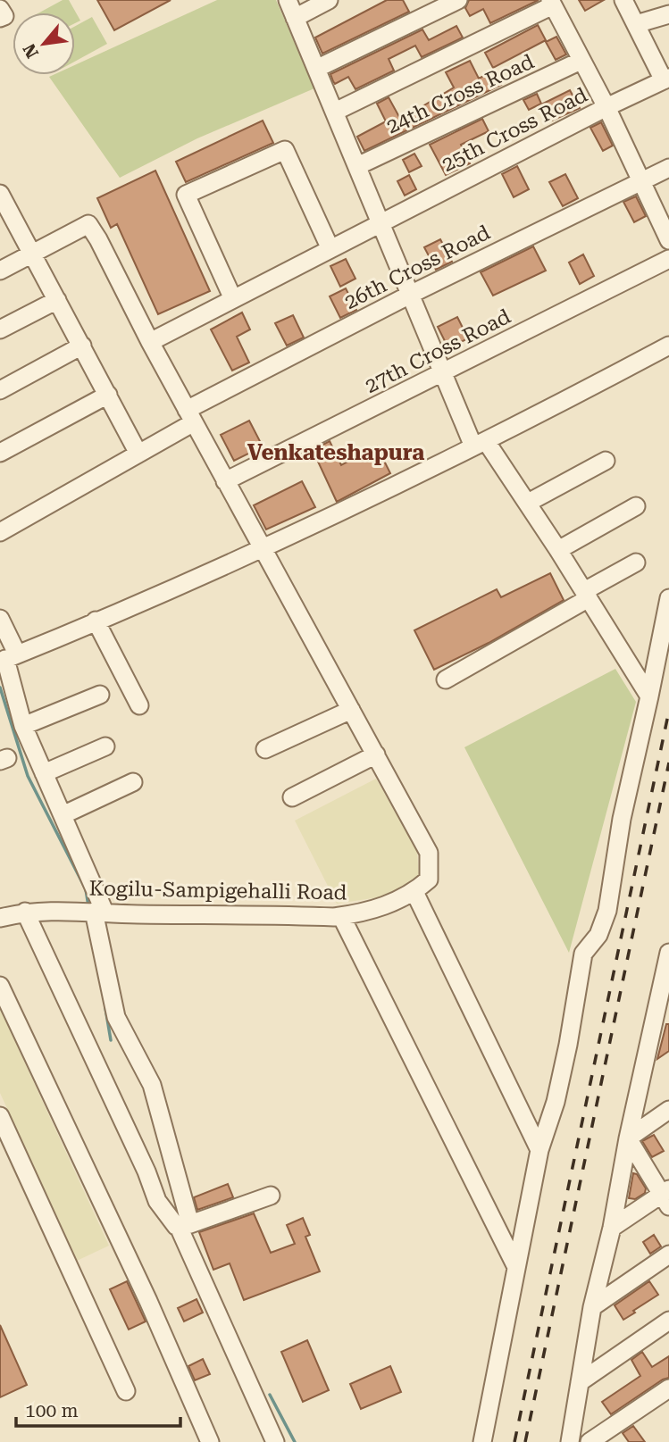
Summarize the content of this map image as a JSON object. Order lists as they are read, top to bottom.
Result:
{
  "streets": {
    "street": [
      "24th Cross Road",
      "25th Cross Road",
      "26th Cross Road",
      "27th Cross Road",
      "Kogilu-Sampigehalli Road"
    ]
  },
  "districts": ["Venkateshapura"],
  "scale_bar": "100 m",
  "north": "bottom left"
}
